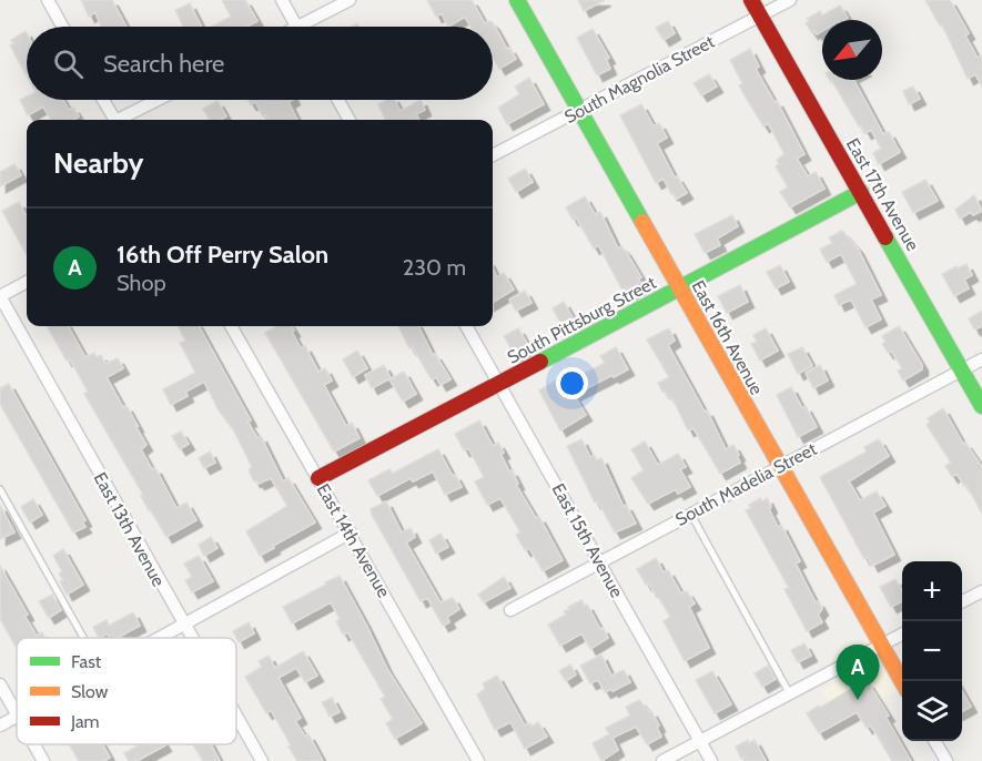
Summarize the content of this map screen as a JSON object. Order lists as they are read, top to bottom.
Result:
{
  "streets": {
    "street": [
      "South Magnolia Street",
      "East 17th Avenue",
      "South Pittsburg Street",
      "East 16th Avenue",
      "South Madelia Street",
      "East 13th Avenue",
      "East 14th Avenue",
      "East 15th Avenue"
    ]
  },
  "crossings": [
    ["South Magnolia Street", "East 17th Avenue"],
    ["South Magnolia Street", "East 16th Avenue"],
    ["East 17th Avenue", "South Pittsburg Street"],
    ["East 17th Avenue", "South Madelia Street"],
    ["South Pittsburg Street", "East 16th Avenue"],
    ["South Pittsburg Street", "East 14th Avenue"],
    ["South Pittsburg Street", "East 15th Avenue"],
    ["East 16th Avenue", "South Madelia Street"],
    ["South Madelia Street", "East 15th Avenue"]
  ],
  "legend": ["Fast", "Slow", "Jam"],
  "north": "bottom left",
  "page": {
    "search": "Search here",
    "heading": "Nearby",
    "list": [
      {
        "mark": "A",
        "name": "16th Off Perry Salon",
        "note": "Shop",
        "value": "230 m"
      }
    ],
    "map_buttons": ["+", "−"],
    "pins": "A"
  }
}
